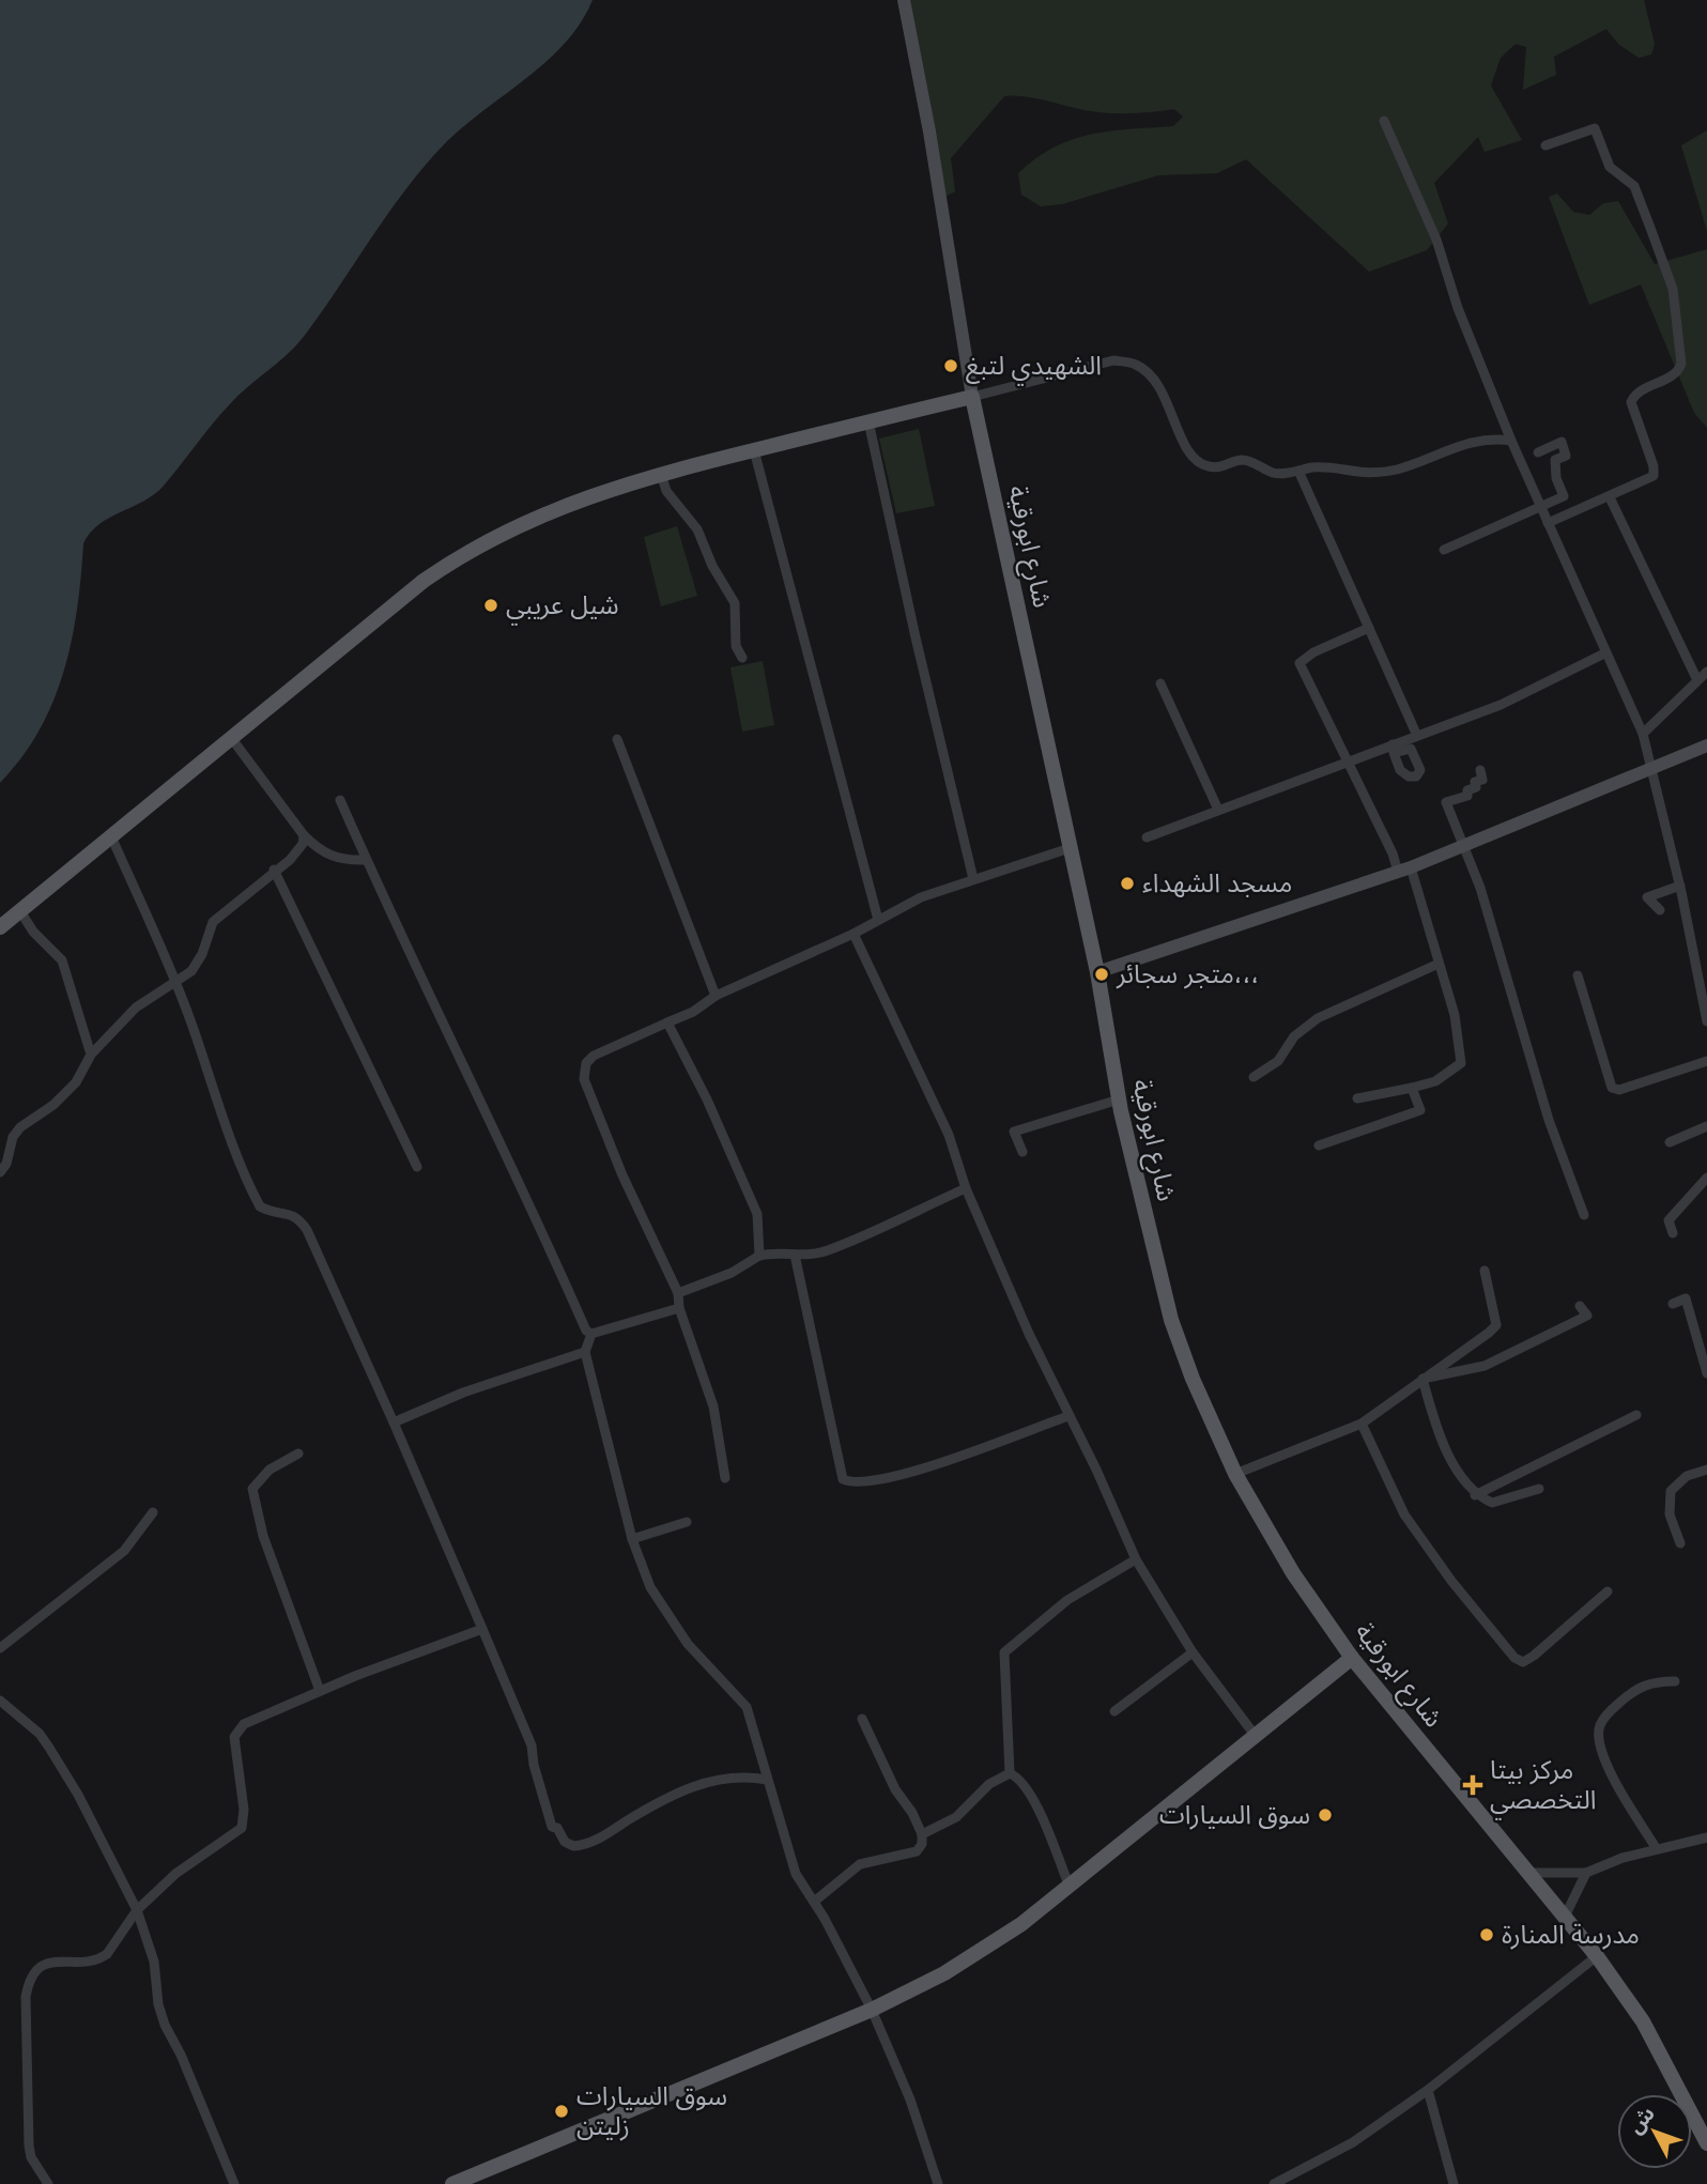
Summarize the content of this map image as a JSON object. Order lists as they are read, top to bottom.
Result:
{
  "streets": {
    "main road": ["شارع ابورقية"]
  },
  "places": {
    "other": [
      "الشهيدي لتبغ",
      "شيل عريبي",
      "مسجد الشهداء",
      "متجر سجائر،،،",
      "سوق السيارات",
      "مدرسة المنارة",
      "سوق السيارات زليتن"
    ],
    "health": ["مركز بيتا التخصصي"]
  },
  "north": "top left"
}
